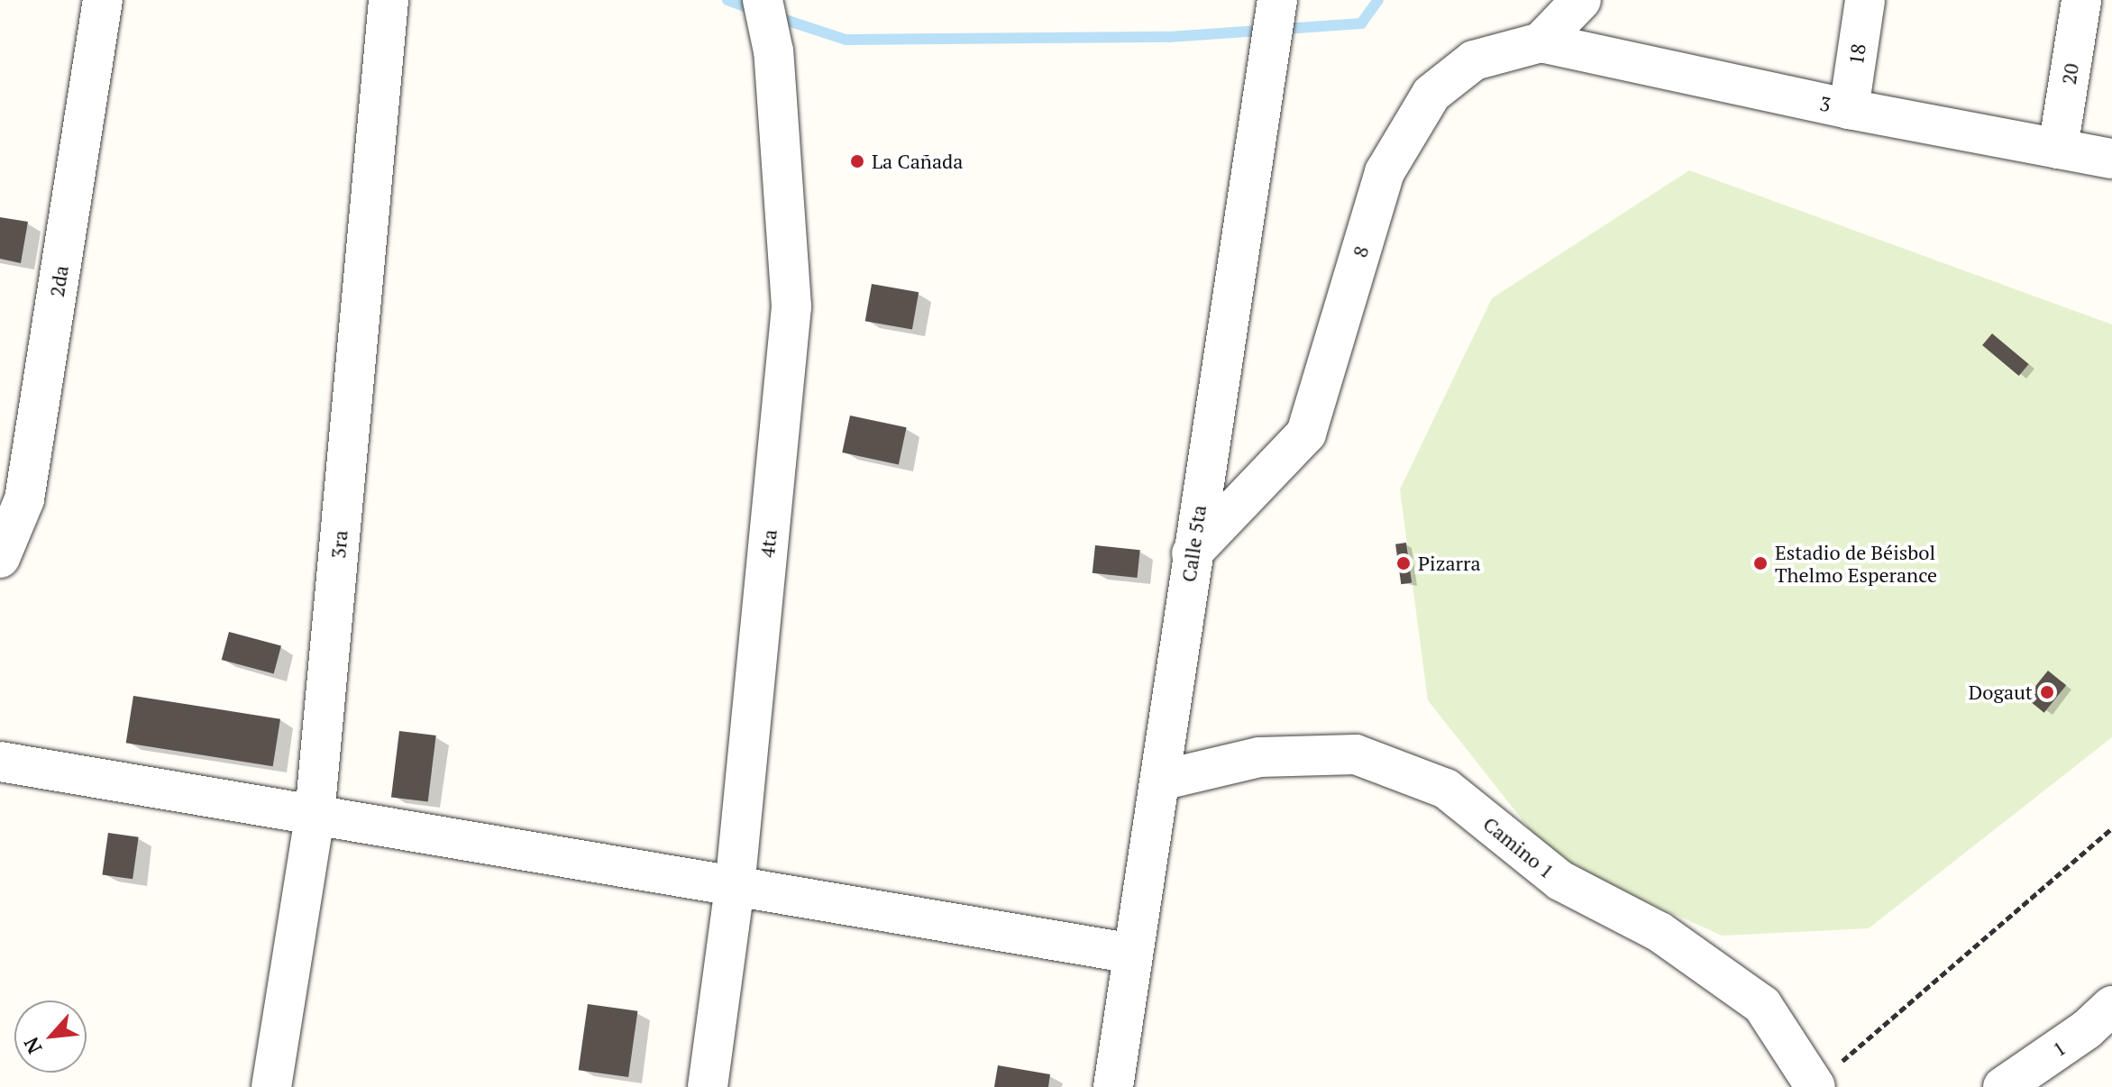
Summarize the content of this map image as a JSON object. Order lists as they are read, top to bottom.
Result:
{
  "streets": {
    "street": [
      "18",
      "20",
      "3",
      "8",
      "2da",
      "4ta",
      "Calle 5ta",
      "3ra",
      "Camino 1",
      "1"
    ]
  },
  "crossings": [
    ["18", "3"],
    ["20", "3"],
    ["3", "8"],
    ["8", "Calle 5ta"],
    ["Calle 5ta", "Camino 1"]
  ],
  "places": [
    "La Cañada",
    "Pizarra",
    "Estadio de Béisbol Thelmo Esperance",
    "Dogaut"
  ],
  "north": "bottom left"
}
